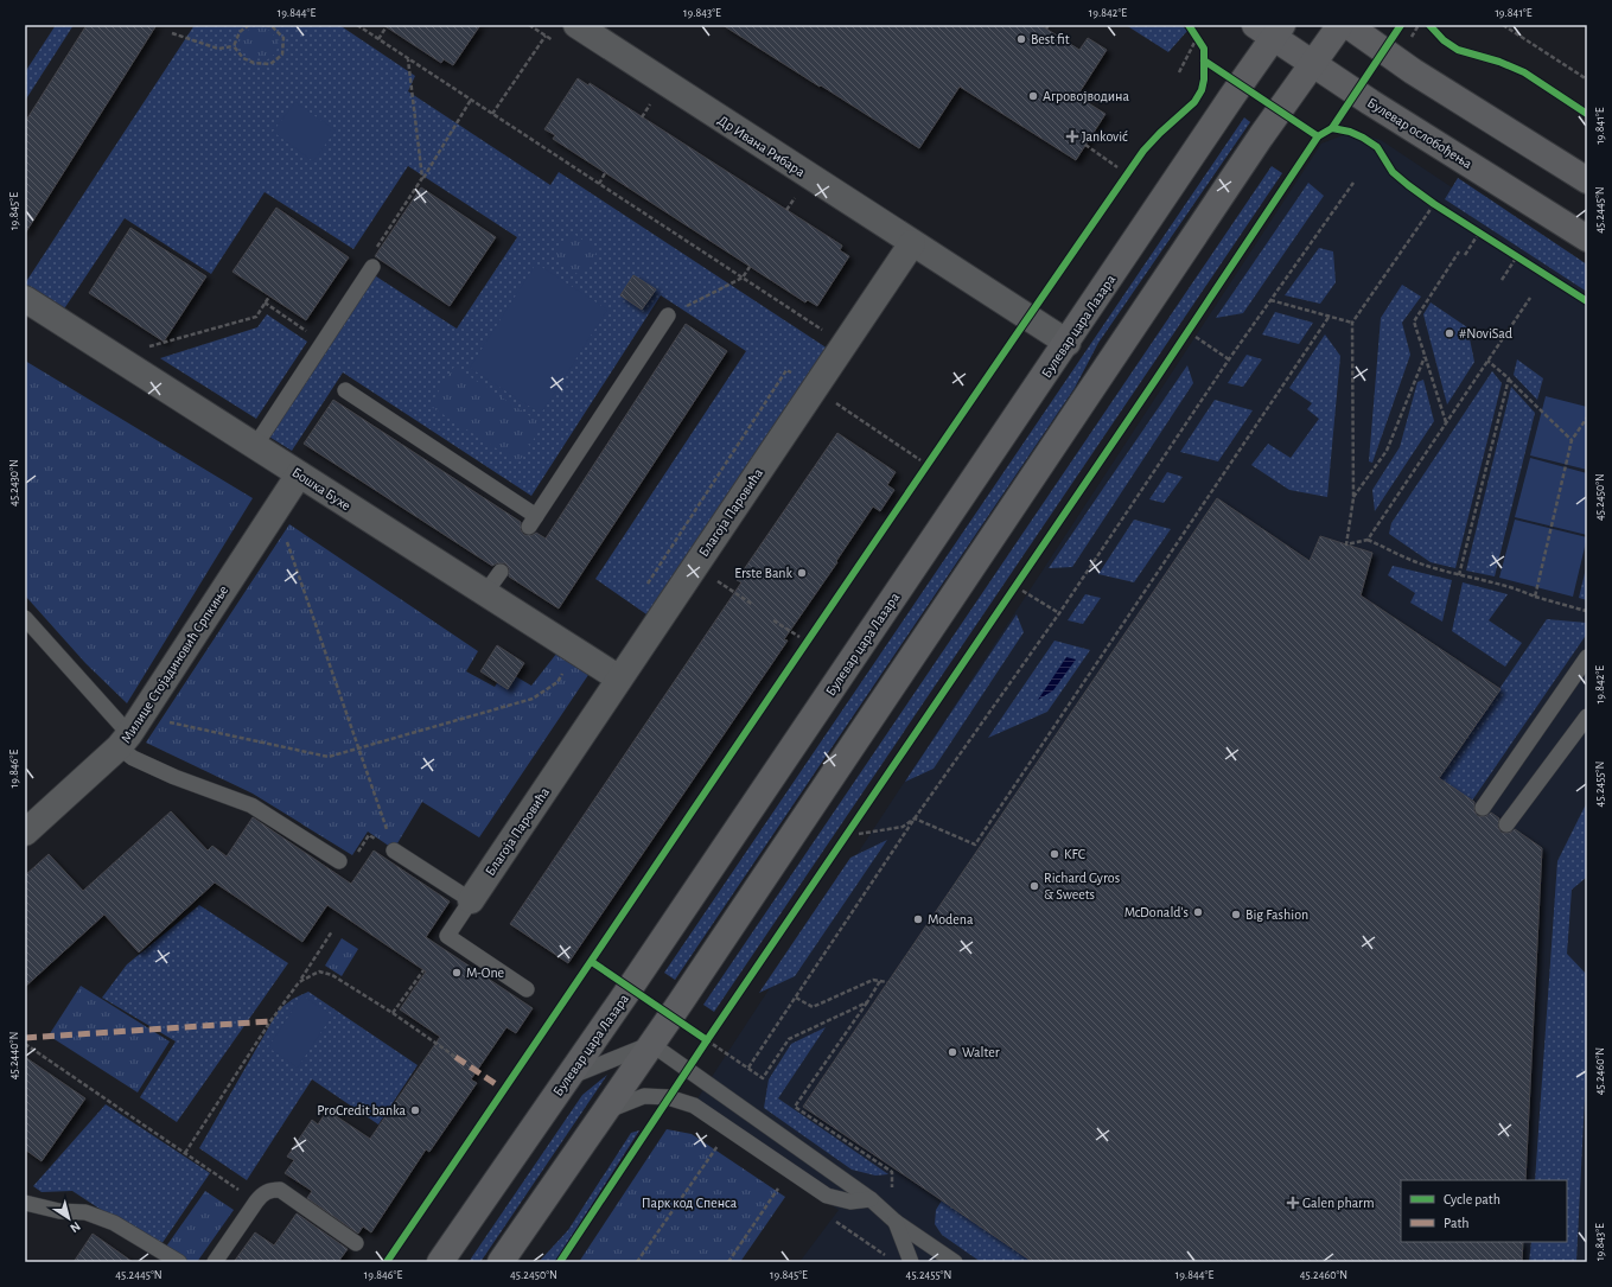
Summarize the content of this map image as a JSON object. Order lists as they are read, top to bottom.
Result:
{
  "streets": {
    "main road": ["Булевар ослобођења", "Булевар цара Лазара"],
    "street": [
      "Др Ивана Рибара",
      "Бошка Бухе",
      "Благоја Паровића",
      "Милице Стојадиновић Српкиње"
    ]
  },
  "crossings": [
    ["Булевар ослобођења", "Булевар цара Лазара"],
    ["Др Ивана Рибара", "Булевар цара Лазара"],
    ["Др Ивана Рибара", "Благоја Паровића"],
    ["Бошка Бухе", "Благоја Паровића"],
    ["Бошка Бухе", "Милице Стојадиновић Српкиње"]
  ],
  "parks": ["Парк код Спенса"],
  "places": {
    "other": [
      "Best fit",
      "Агровојводина",
      "#NoviSad",
      "Erste Bank",
      "KFC",
      "Richard Gyros & Sweets",
      "McDonald's",
      "Big Fashion",
      "Modena",
      "M-One",
      "Walter",
      "ProCredit banka"
    ],
    "health": ["Janković", "Galen pharm"]
  },
  "legend": ["Cycle path", "Path"],
  "north": "bottom right",
  "coordinates": [
    "19.844°E",
    "19.843°E",
    "19.842°E",
    "19.841°E",
    "45.2445°N",
    "19.845°E",
    "45.2430°N",
    "45.2450°N",
    "19.846°E",
    "45.2455°N",
    "45.2440°N",
    "45.2460°N"
  ]
}
